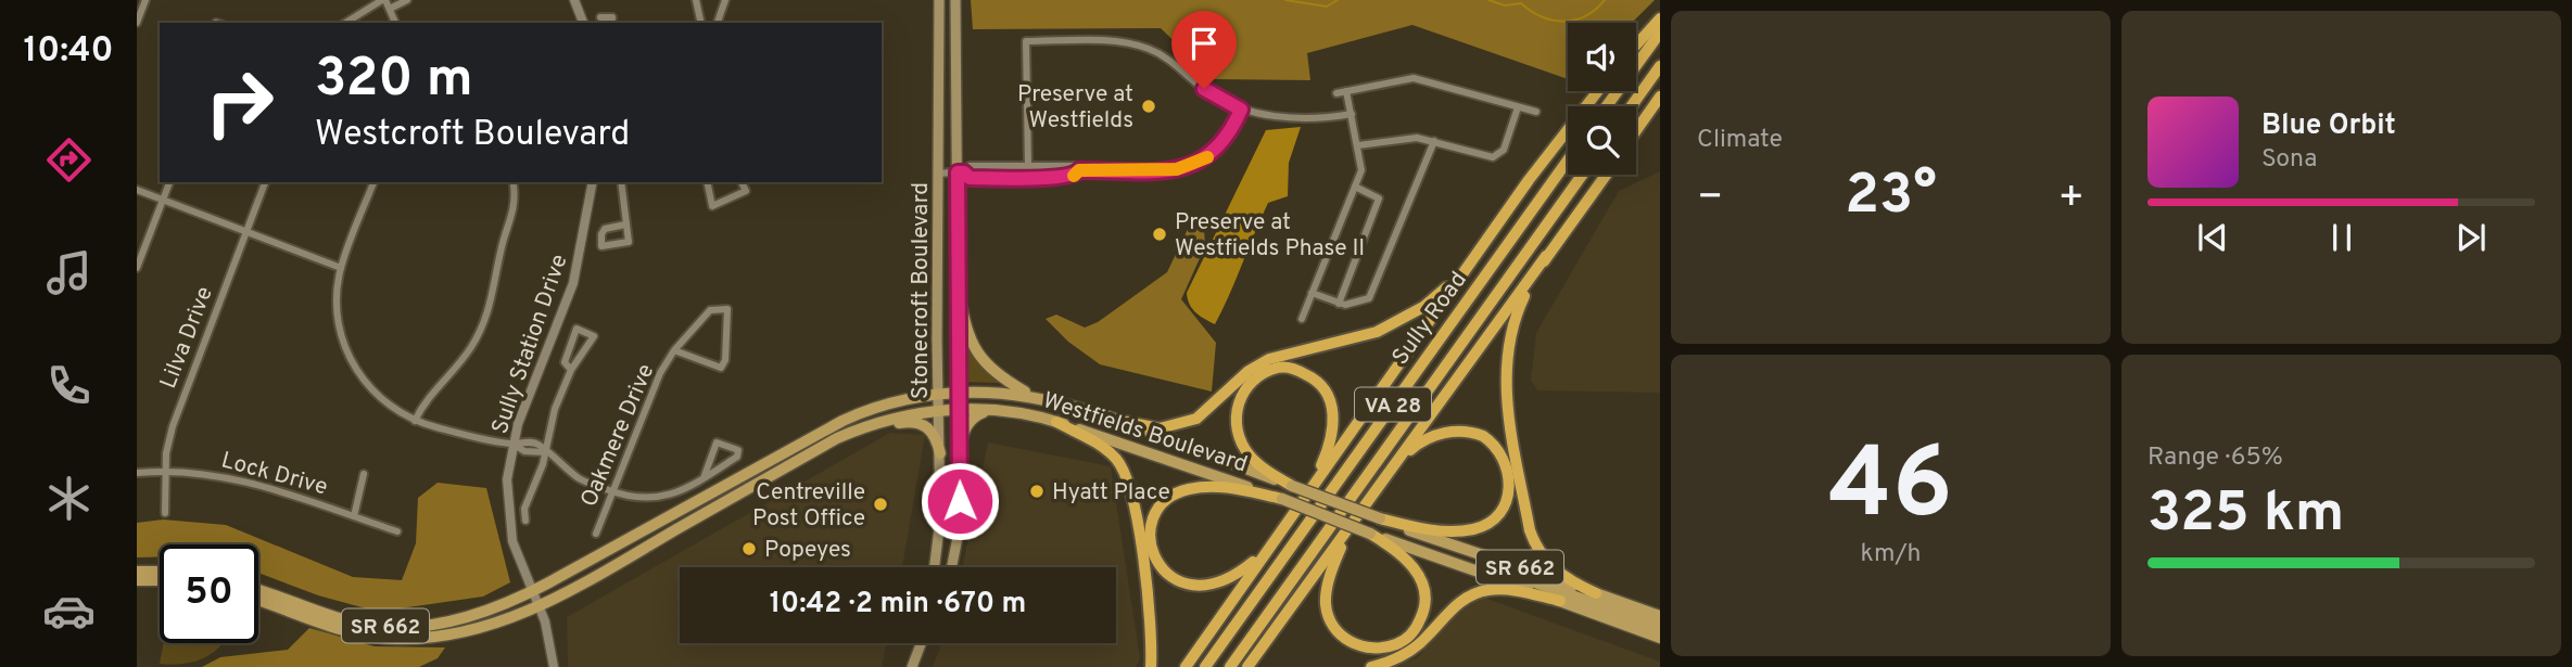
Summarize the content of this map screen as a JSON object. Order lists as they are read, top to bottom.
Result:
{
  "streets": {
    "highway": ["Sully Road", "VA 28"],
    "main road": ["Stonecroft Boulevard", "Westfields Boulevard", "SR 662"],
    "street": [
      "Lilva Drive",
      "Sully Station Drive",
      "Oakmere Drive",
      "Lock Drive"
    ]
  },
  "crossings": [
    ["Stonecroft Boulevard", "Westfields Boulevard"],
    ["Lilva Drive", "Lock Drive"],
    ["Sully Station Drive", "Westfields Boulevard"]
  ],
  "places": [
    "Preserve at Westfields",
    "Preserve at Westfields Phase II",
    "Hyatt Place",
    "Centreville Post Office",
    "Popeyes"
  ],
  "page": {
    "tabs": "10:40",
    "tile": [
      "Climate",
      ["46", "km/h"],
      ["Range · 65%", "325 km"]
    ],
    "turn": ["320 m", "Westcroft Boulevard"],
    "song": ["Blue Orbit", "Sona"],
    "heat": ["−", "23°", "+"],
    "limit": "50",
    "trip": "10:42 · 2 min · 670 m"
  }
}
